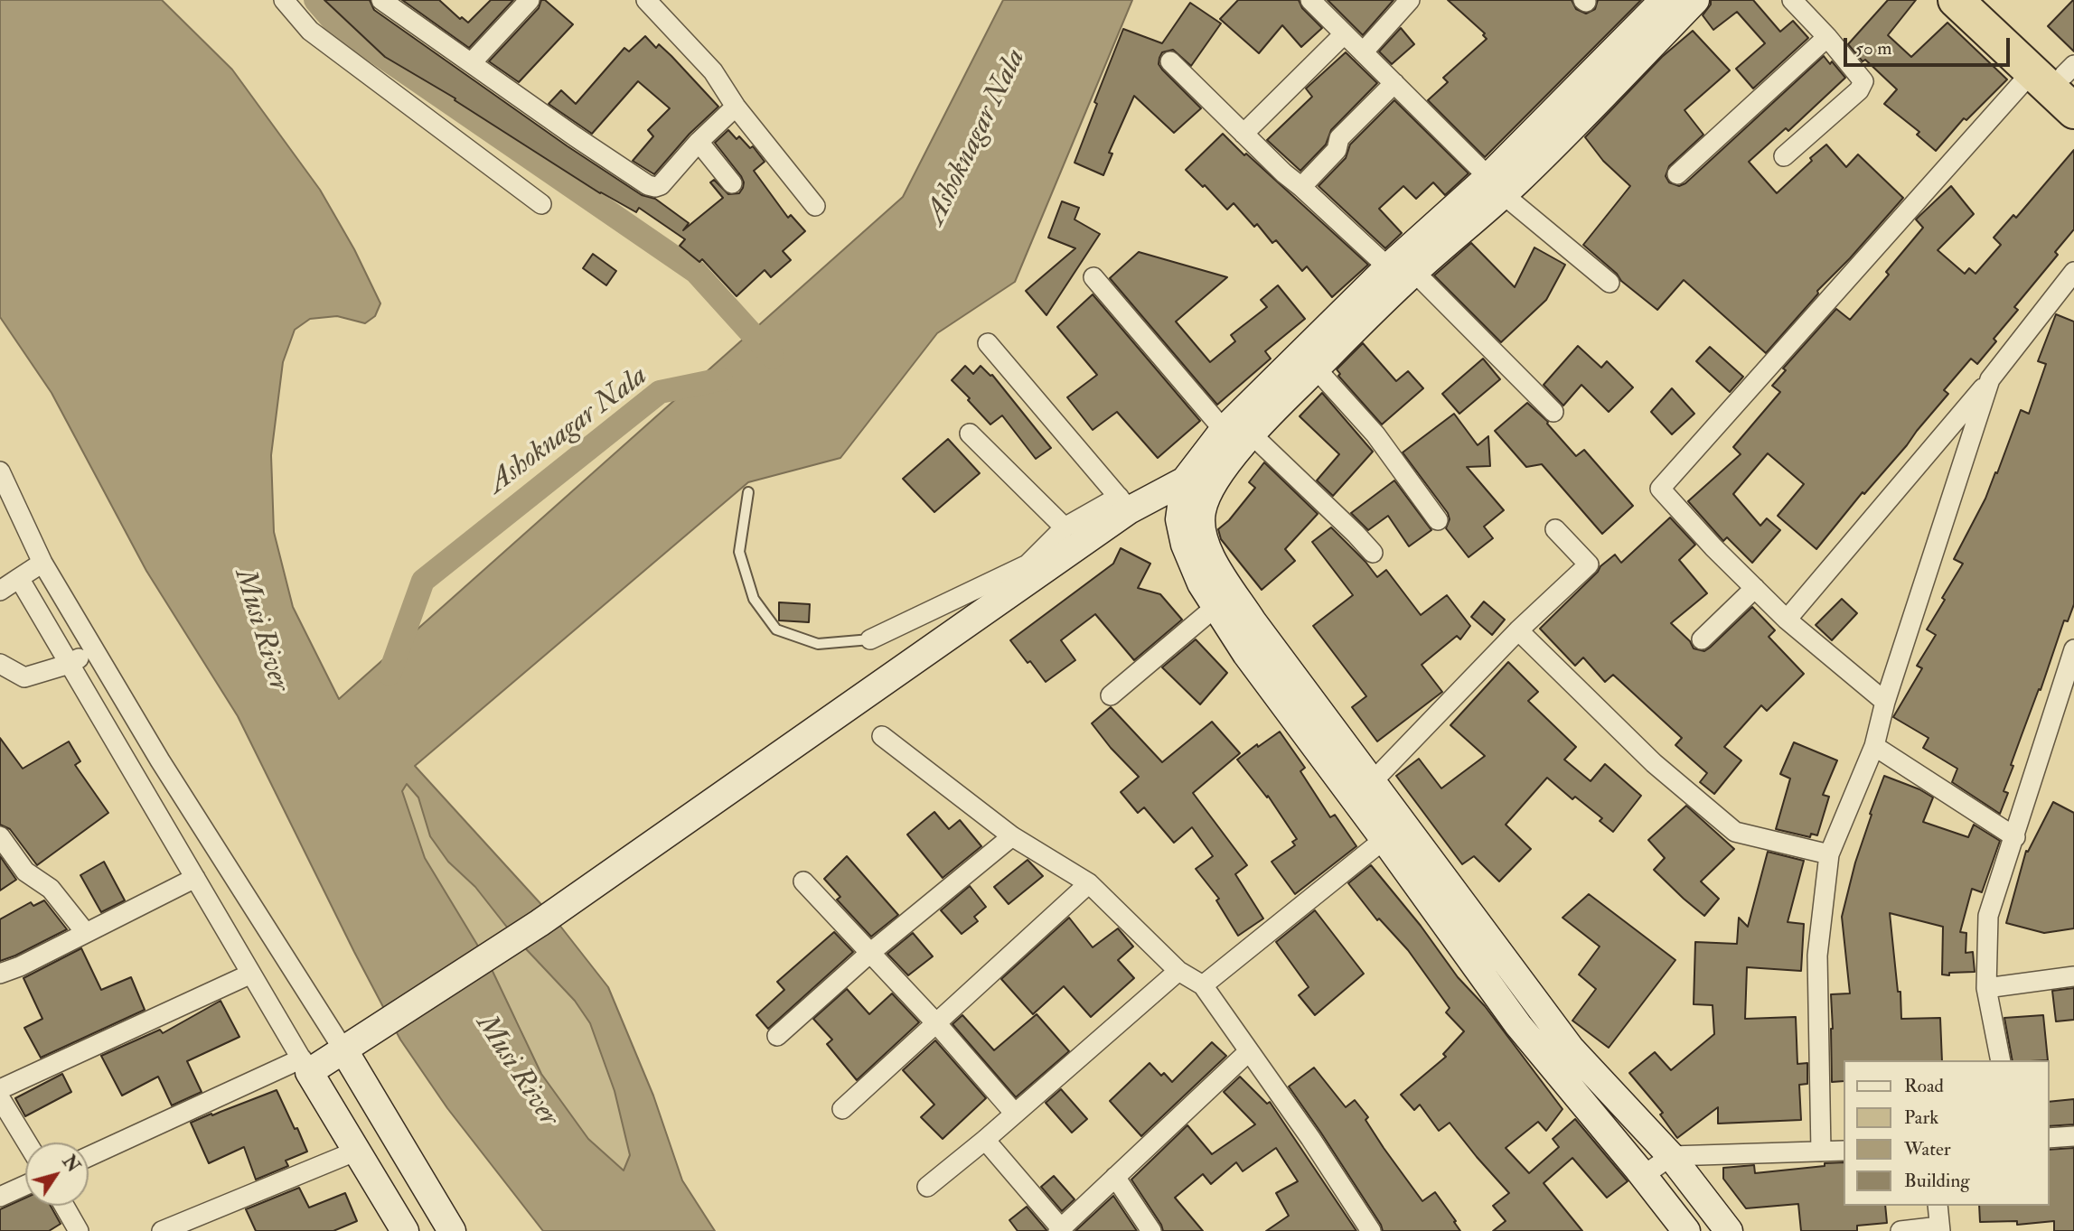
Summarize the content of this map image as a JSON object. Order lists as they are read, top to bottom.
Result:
{
  "water": ["Ashoknagar Nala", "Musi River"],
  "legend": [
    "Road",
    "Park",
    "Water",
    "Building"
  ],
  "scale_bar": "50 m",
  "north": "top right"
}
